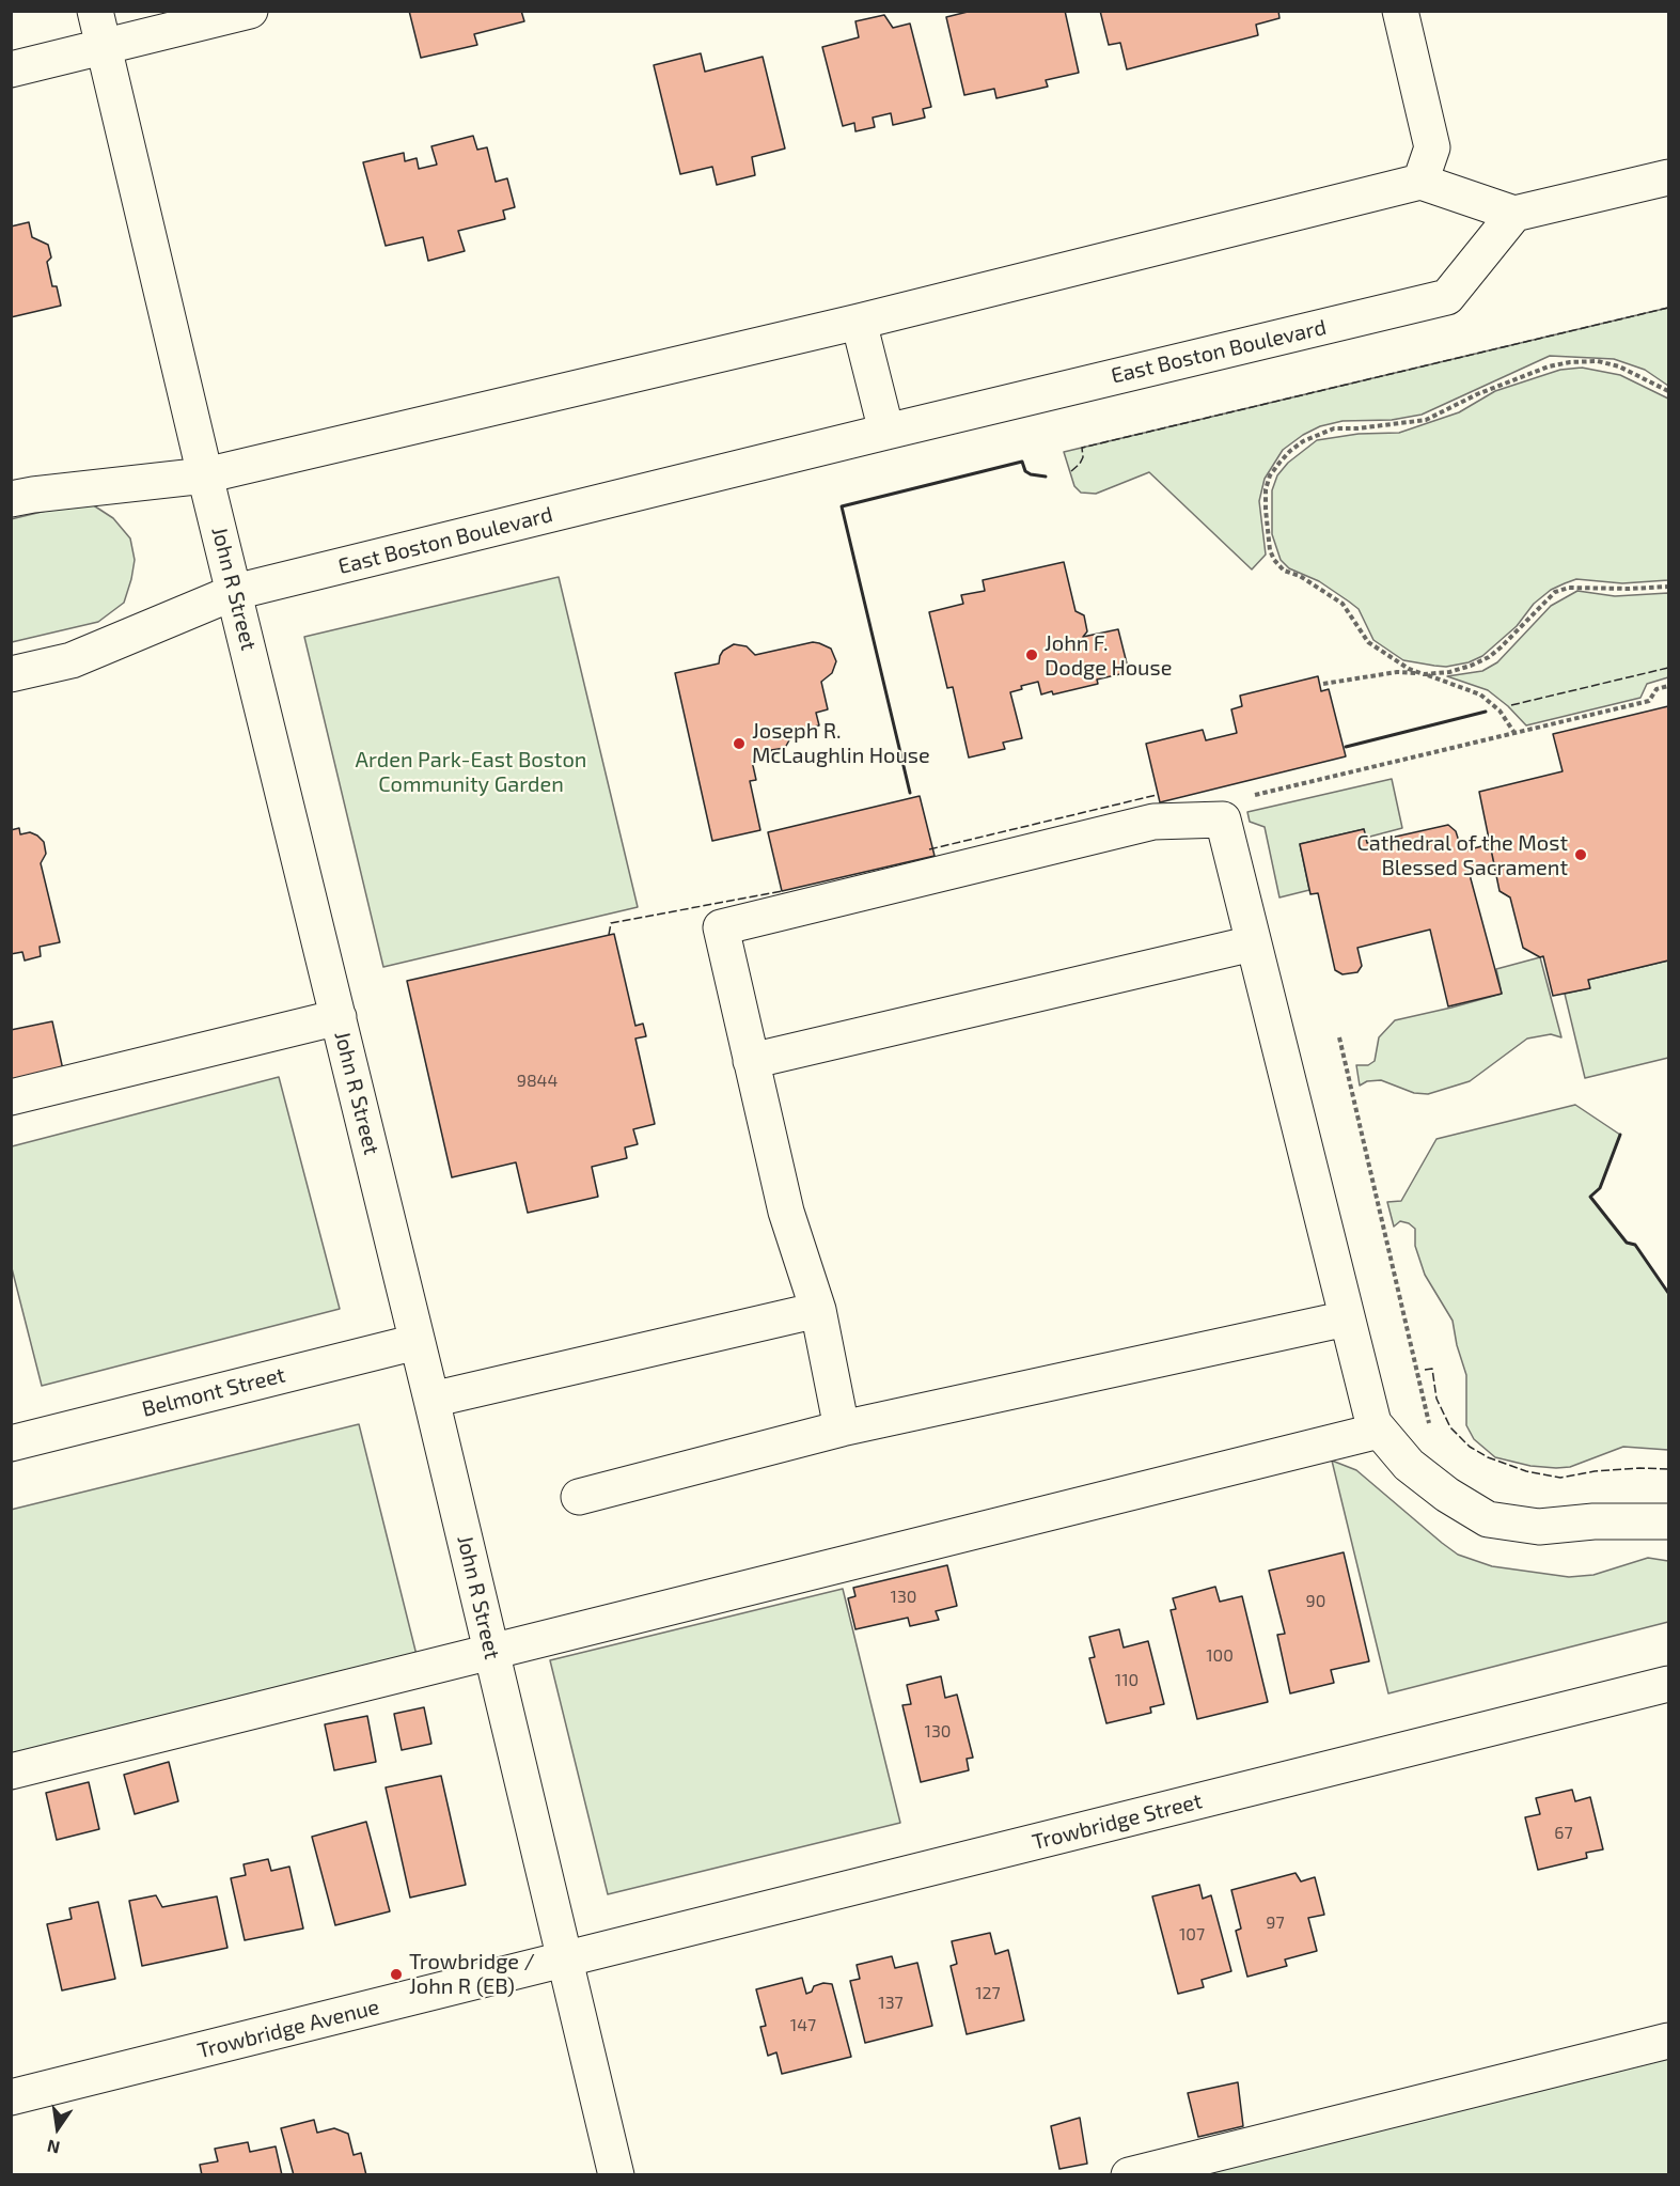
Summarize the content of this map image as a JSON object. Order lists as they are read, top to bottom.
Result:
{
  "streets": {
    "street": [
      "East Boston Boulevard",
      "John R Street",
      "Belmont Street",
      "Trowbridge Street",
      "Trowbridge Avenue"
    ]
  },
  "crossings": [
    ["East Boston Boulevard", "John R Street"],
    ["John R Street", "Belmont Street"],
    ["John R Street", "Trowbridge Street"],
    ["John R Street", "Trowbridge Avenue"],
    ["Trowbridge Street", "Trowbridge Avenue"]
  ],
  "parks": ["Arden Park-East Boston Community Garden"],
  "places": [
    "John F. Dodge House",
    "Joseph R. McLaughlin House",
    "Cathedral of the Most Blessed Sacrament",
    "Trowbridge / John R (EB)"
  ],
  "house_numbers": [
    "9844",
    "130",
    "90",
    "100",
    "110",
    "130",
    "67",
    "97",
    "107",
    "127",
    "137",
    "147"
  ],
  "north": "bottom"
}
